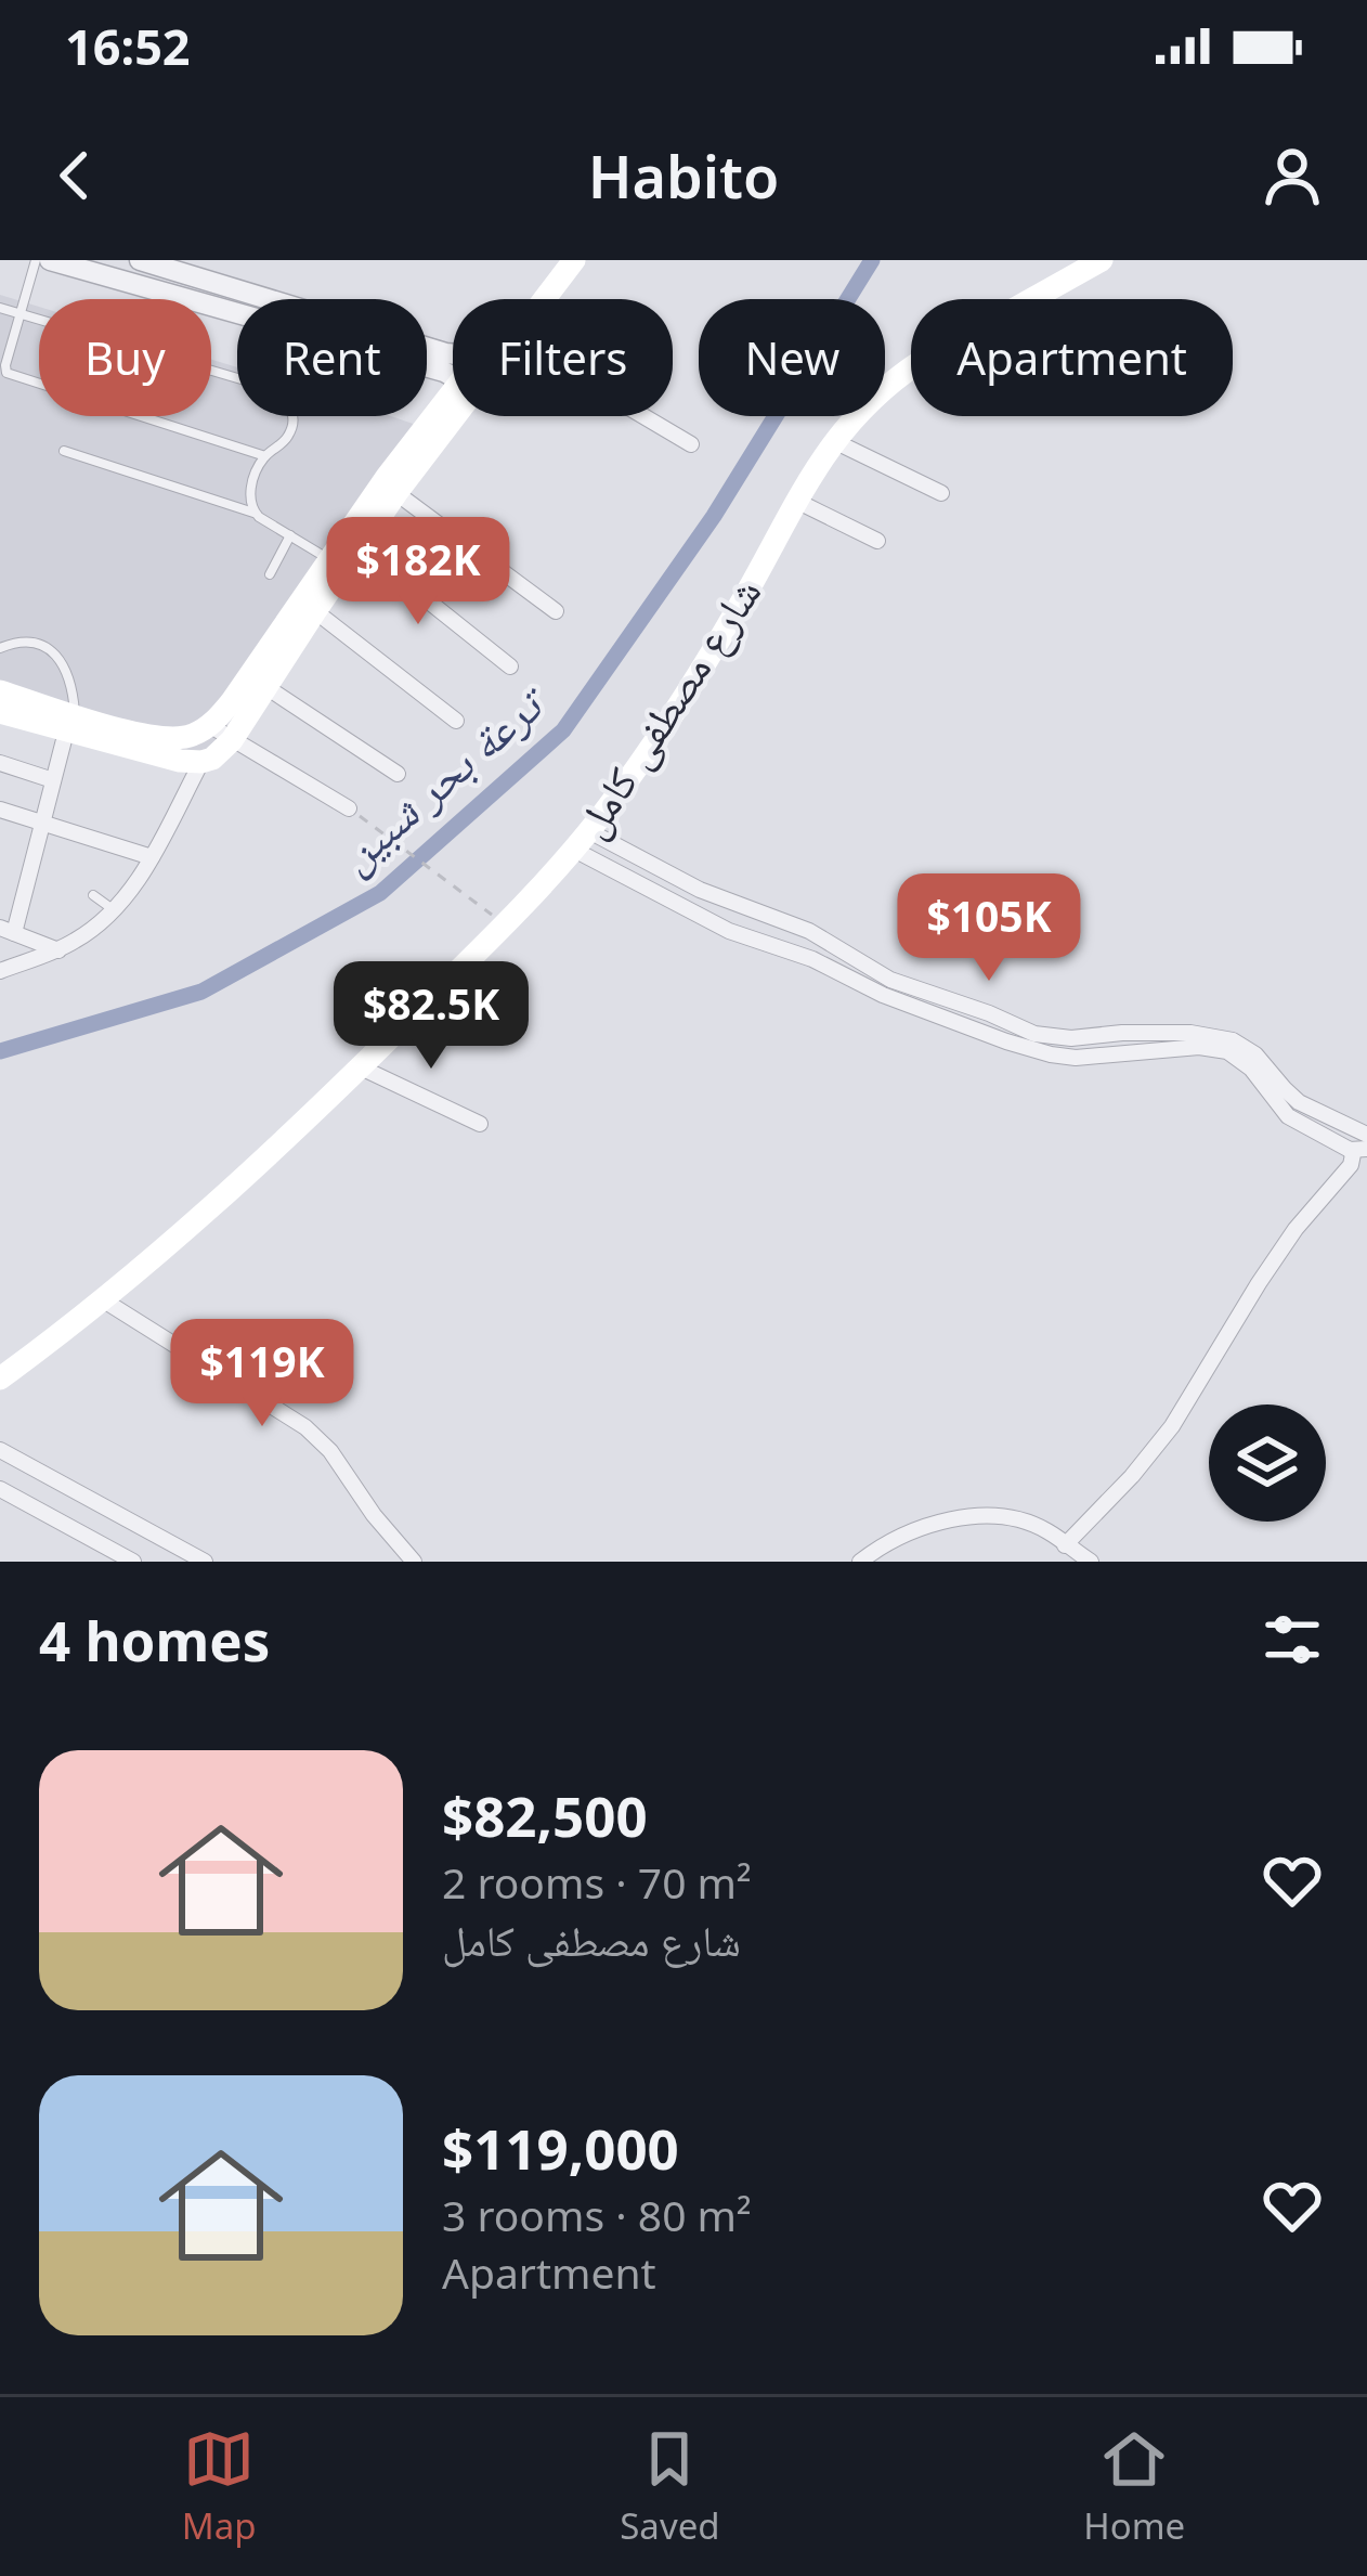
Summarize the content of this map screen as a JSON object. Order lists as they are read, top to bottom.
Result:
{
  "streets": {
    "main road": ["شارع مصطفى كامل"]
  },
  "water": ["ترعة بحر شبين"],
  "page": {
    "status": "16:52",
    "header": "Habito",
    "chip": [
      "Buy",
      "Rent",
      "Filters",
      "New",
      "Apartment"
    ],
    "price": [
      "$182K",
      "$105K",
      "$82.5K",
      "$119K"
    ],
    "heading": "4 homes",
    "list": [
      {
        "name": "$82,500",
        "note": "2 rooms · 70 m² · شارع مصطفى كامل"
      },
      {
        "name": "$119,000",
        "note": "3 rooms · 80 m² · Apartment"
      }
    ],
    "tabs": ["Map", "Saved", "Home"]
  }
}
